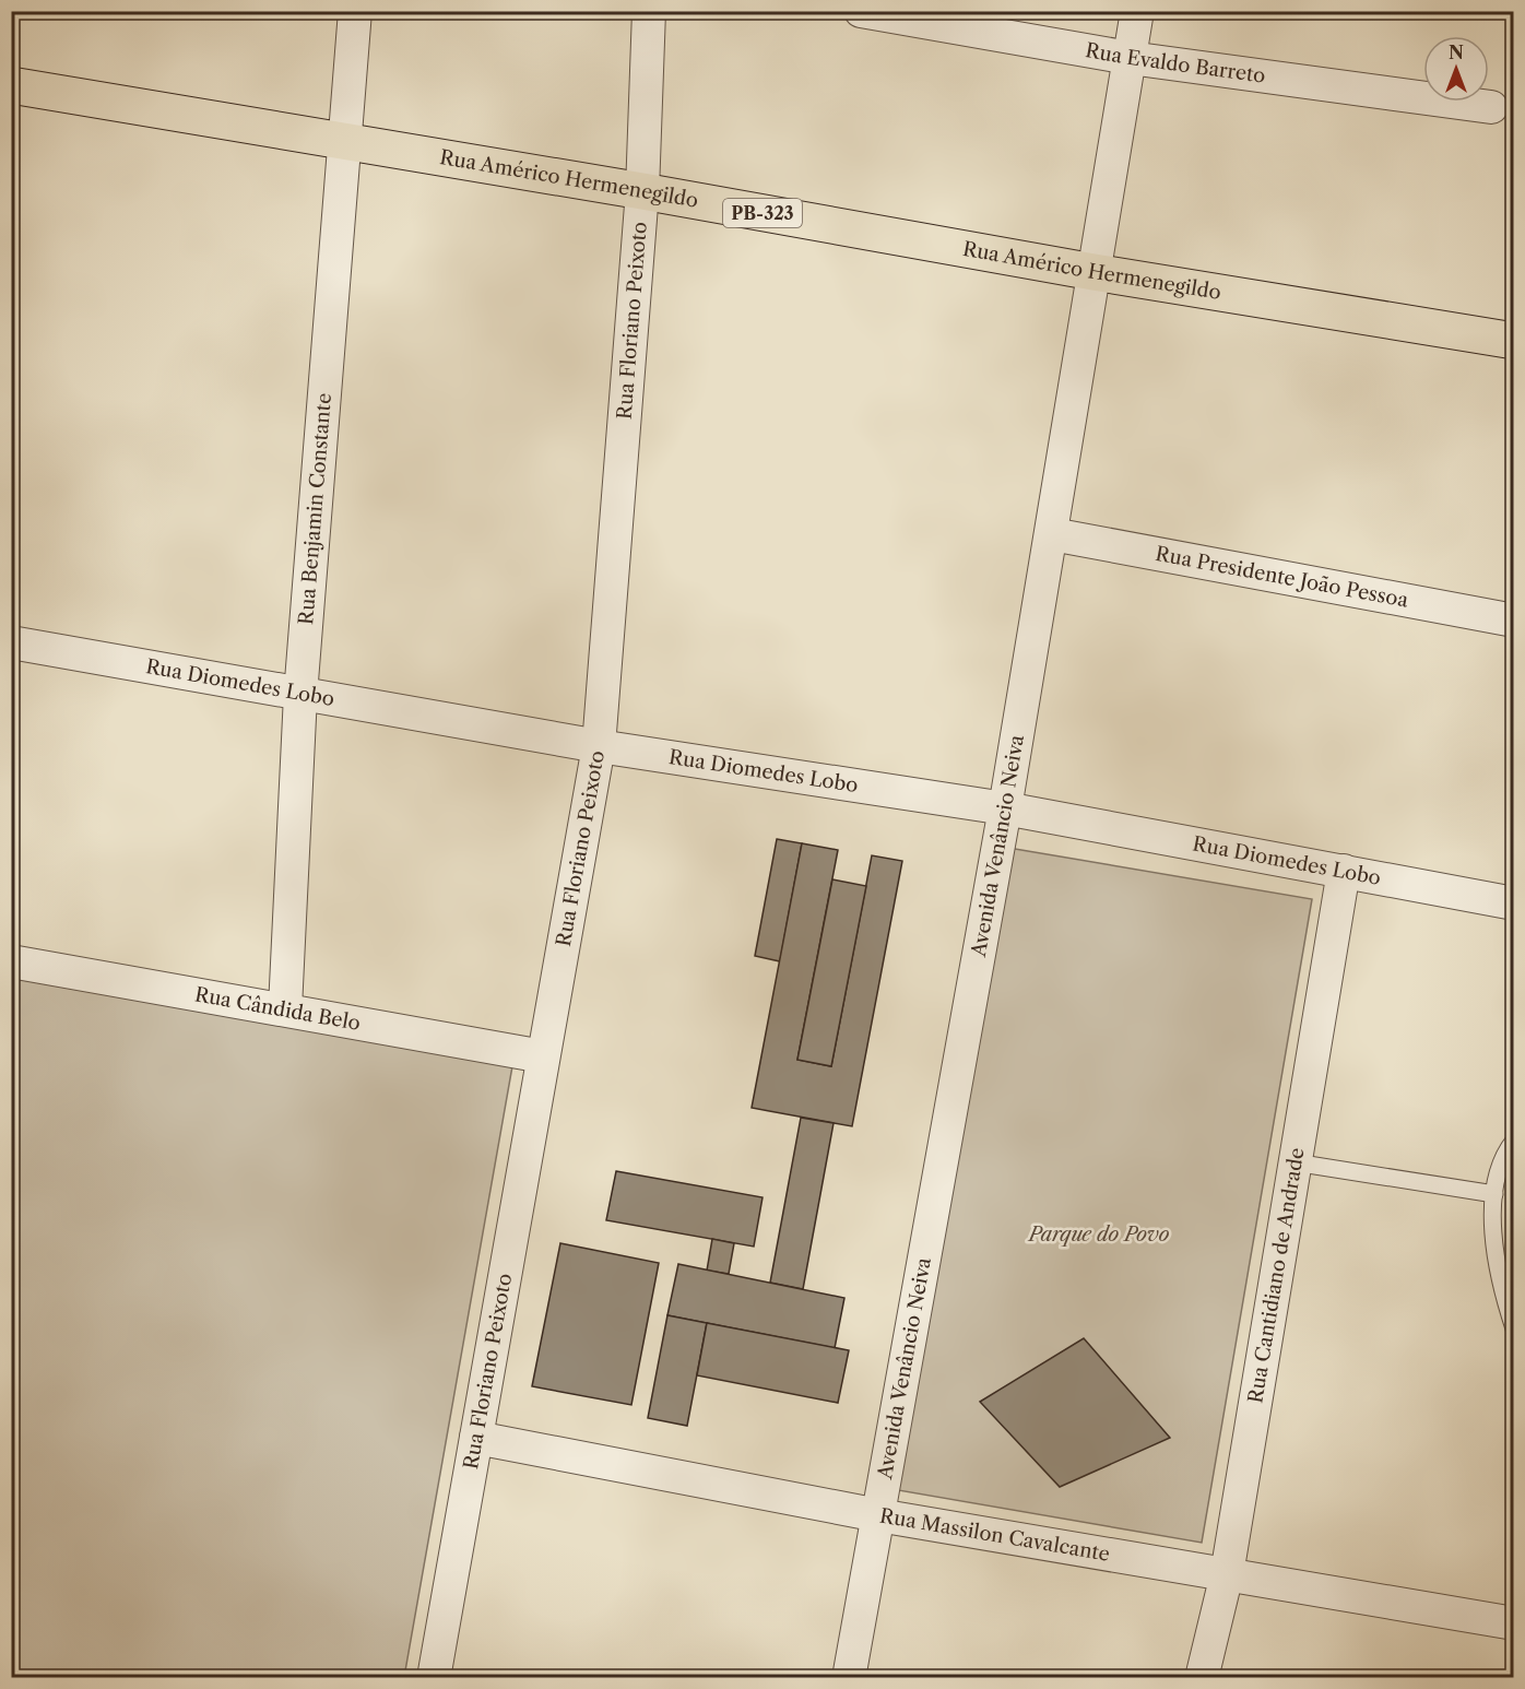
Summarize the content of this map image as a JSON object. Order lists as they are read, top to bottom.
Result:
{
  "streets": {
    "main road": ["Rua Américo Hermenegildo", "PB-323"],
    "street": [
      "Rua Evaldo Barreto",
      "Rua Floriano Peixoto",
      "Rua Benjamin Constante",
      "Rua Presidente João Pessoa",
      "Rua Diomedes Lobo",
      "Avenida Venâncio Neiva",
      "Rua Cândida Belo",
      "Rua Cantidiano de Andrade",
      "Rua Massilon Cavalcante"
    ]
  },
  "crossings": [
    ["Rua Evaldo Barreto", "Avenida Venâncio Neiva"],
    ["Rua Américo Hermenegildo", "Rua Floriano Peixoto"],
    ["Rua Américo Hermenegildo", "Rua Benjamin Constante"],
    ["Rua Américo Hermenegildo", "Avenida Venâncio Neiva"],
    ["Rua Floriano Peixoto", "Rua Diomedes Lobo"],
    ["Rua Floriano Peixoto", "Rua Cândida Belo"],
    ["Rua Floriano Peixoto", "Rua Massilon Cavalcante"],
    ["Rua Benjamin Constante", "Rua Diomedes Lobo"],
    ["Rua Benjamin Constante", "Rua Cândida Belo"],
    ["Rua Presidente João Pessoa", "Avenida Venâncio Neiva"],
    ["Rua Diomedes Lobo", "Avenida Venâncio Neiva"],
    ["Rua Diomedes Lobo", "Rua Cantidiano de Andrade"],
    ["Avenida Venâncio Neiva", "Rua Massilon Cavalcante"],
    ["Rua Cantidiano de Andrade", "Rua Massilon Cavalcante"]
  ],
  "parks": ["Parque do Povo"],
  "north": "top"
}
